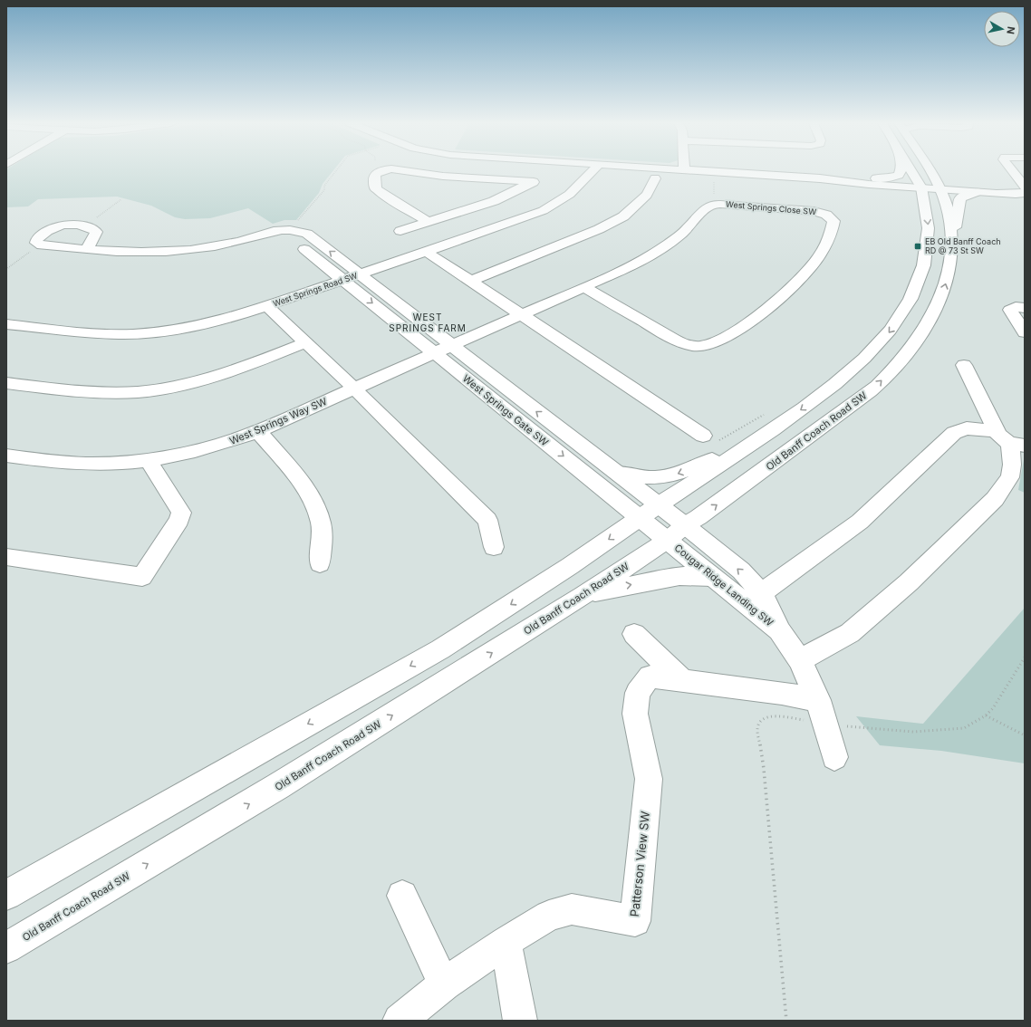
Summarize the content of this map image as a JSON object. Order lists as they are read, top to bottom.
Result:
{
  "streets": {
    "street": [
      "West Springs Close SW",
      "West Springs Road SW",
      "West Springs Gate SW",
      "West Springs Way SW",
      "Old Banff Coach Road SW",
      "Cougar Ridge Landing SW",
      "Patterson View SW"
    ]
  },
  "crossings": [
    ["West Springs Close SW", "West Springs Gate SW"],
    ["West Springs Close SW", "West Springs Way SW"],
    ["West Springs Road SW", "West Springs Gate SW"],
    ["West Springs Gate SW", "West Springs Way SW"],
    ["West Springs Gate SW", "Old Banff Coach Road SW"],
    ["West Springs Gate SW", "Cougar Ridge Landing SW"],
    ["Old Banff Coach Road SW", "Cougar Ridge Landing SW"]
  ],
  "districts": ["WEST SPRINGS FARM"],
  "places": {
    "transit": ["EB Old Banff Coach RD @ 73 St SW"]
  },
  "north": "right"
}
